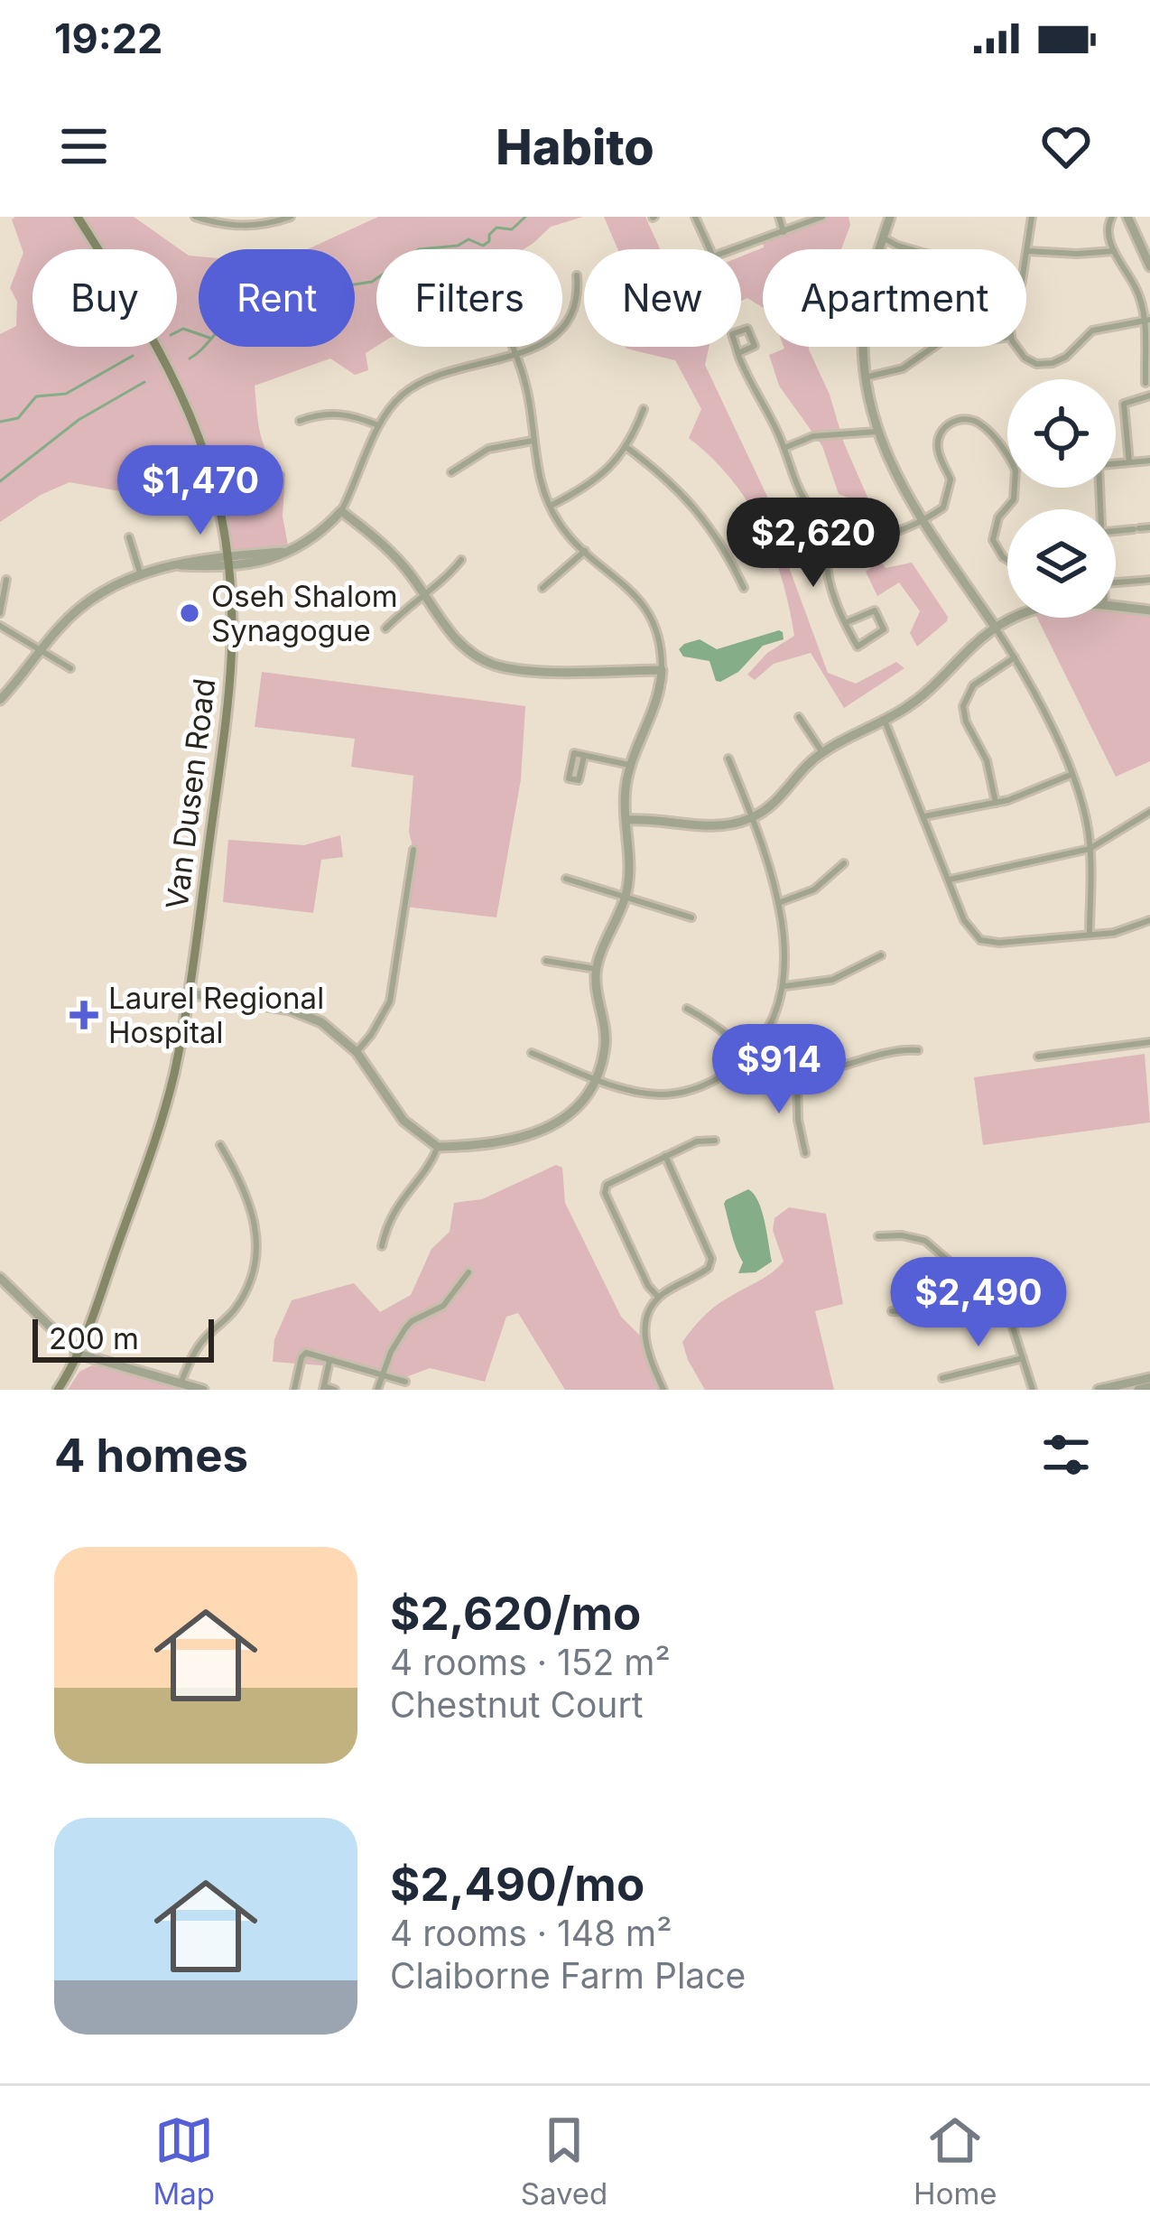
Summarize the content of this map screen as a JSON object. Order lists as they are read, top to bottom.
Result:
{
  "streets": {
    "main road": ["Van Dusen Road"]
  },
  "places": {
    "other": ["Oseh Shalom Synagogue"],
    "health": ["Laurel Regional Hospital"]
  },
  "scale_bar": "200 m",
  "page": {
    "status": "19:22",
    "header": "Habito",
    "chip": [
      "Buy",
      "Rent",
      "Filters",
      "New",
      "Apartment"
    ],
    "price": [
      "$1,470",
      "$2,620",
      "$914",
      "$2,490"
    ],
    "scale": "200 m",
    "heading": "4 homes",
    "list": [
      {
        "name": "$2,620/mo",
        "note": "4 rooms · 152 m² · Chestnut Court"
      },
      {
        "name": "$2,490/mo",
        "note": "4 rooms · 148 m² · Claiborne Farm Place"
      }
    ],
    "tabs": ["Map", "Saved", "Home"]
  }
}
